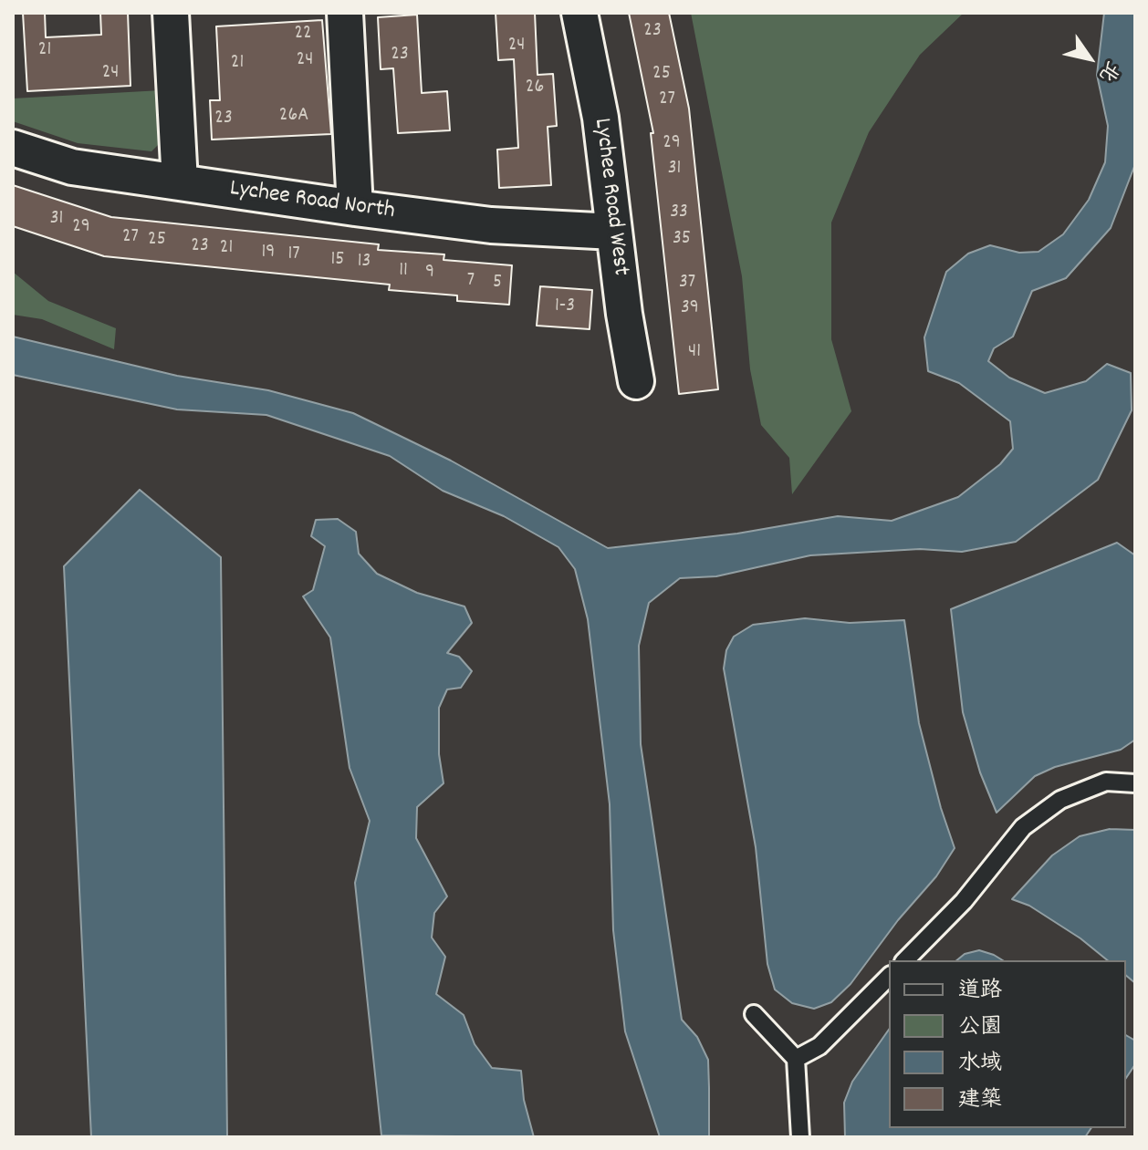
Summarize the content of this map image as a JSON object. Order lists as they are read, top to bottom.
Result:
{
  "streets": {
    "street": ["Lychee Road West", "Lychee Road North"]
  },
  "crossings": [
    ["Lychee Road West", "Lychee Road North"]
  ],
  "house_numbers": [
    "23",
    "22",
    "24",
    "21",
    "23",
    "24",
    "21",
    "24",
    "25",
    "26",
    "27",
    "26A",
    "23",
    "29",
    "31",
    "33",
    "31",
    "29",
    "27",
    "35",
    "25",
    "23",
    "21",
    "19",
    "17",
    "15",
    "13",
    "11",
    "9",
    "7",
    "5",
    "37",
    "1-3",
    "39",
    "41"
  ],
  "legend": [
    "道路",
    "公園",
    "水域",
    "建築"
  ],
  "north": "bottom right"
}
